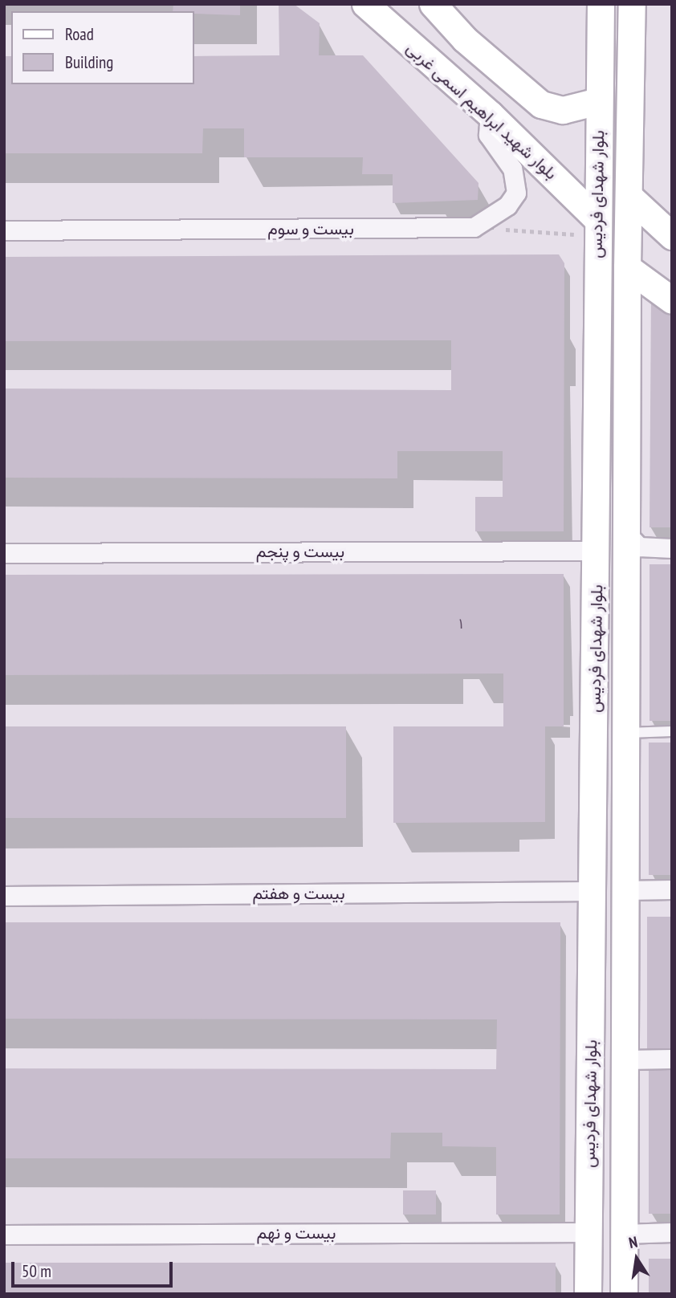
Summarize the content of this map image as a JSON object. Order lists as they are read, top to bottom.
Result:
{
  "streets": {
    "main road": ["بلوار شهید ابراهیم اسمی غربی", "بلوار شهدای فردیس"],
    "street": [
      "بیست و سوم",
      "بیست و پنجم",
      "بیست و هفتم",
      "بیست و نهم"
    ]
  },
  "crossings": [
    ["بلوار شهید ابراهیم اسمی غربی", "بلوار شهدای فردیس"],
    ["بلوار شهدای فردیس", "بیست و پنجم"],
    ["بلوار شهدای فردیس", "بیست و هفتم"],
    ["بلوار شهدای فردیس", "بیست و نهم"]
  ],
  "house_numbers": ["۱"],
  "legend": ["Road", "Building"],
  "scale_bar": "50 m",
  "north": "top"
}
